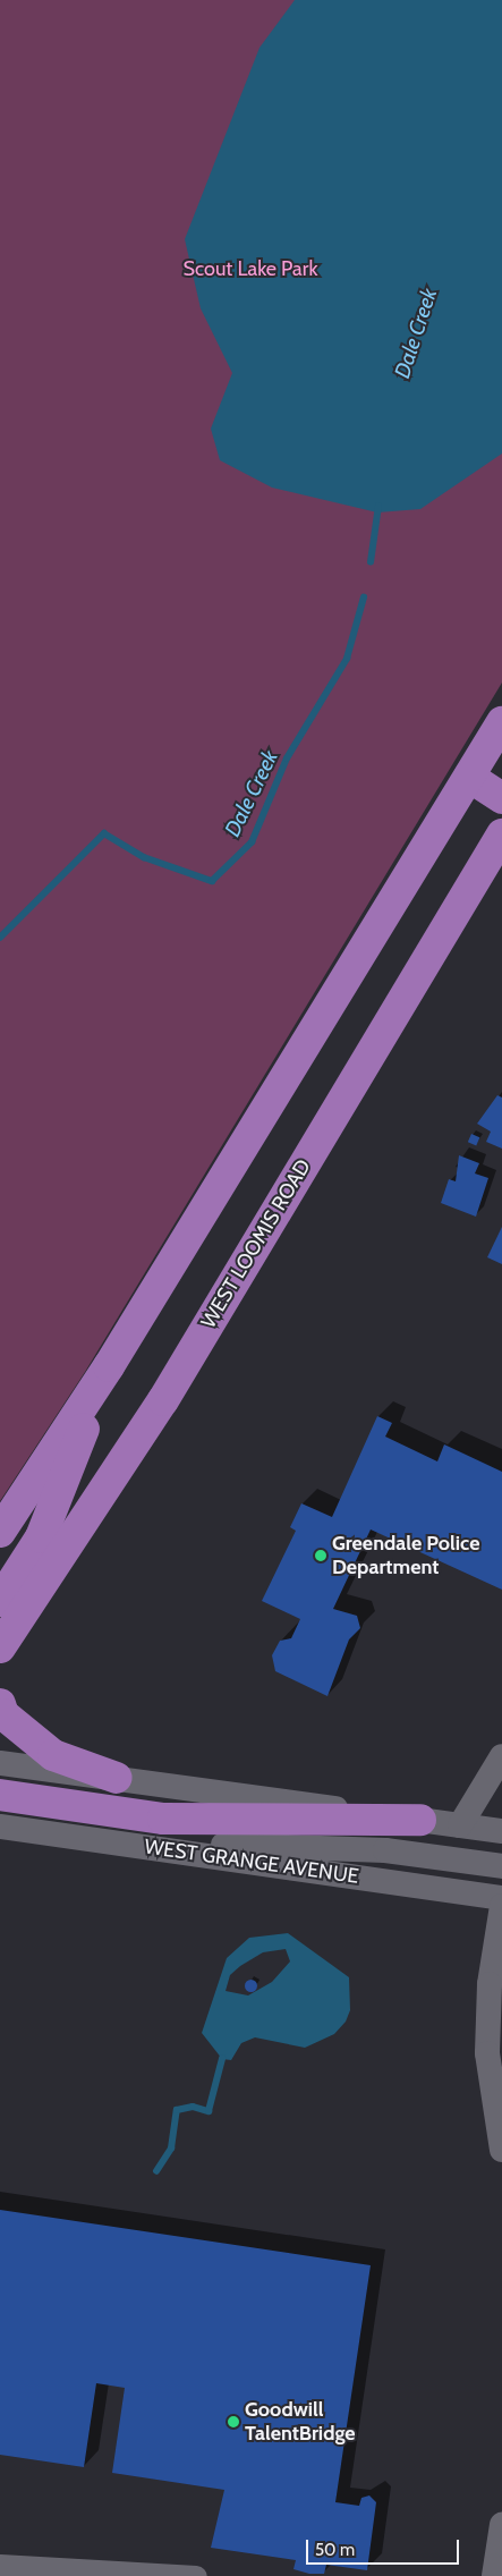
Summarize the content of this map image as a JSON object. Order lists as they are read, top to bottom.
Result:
{
  "streets": {
    "main road": ["WEST LOOMIS ROAD"],
    "street": ["WEST GRANGE AVENUE"]
  },
  "water": ["Dale Creek"],
  "parks": ["Scout Lake Park"],
  "places": ["Greendale Police Department", "Goodwill TalentBridge"],
  "scale_bar": "50 m"
}
